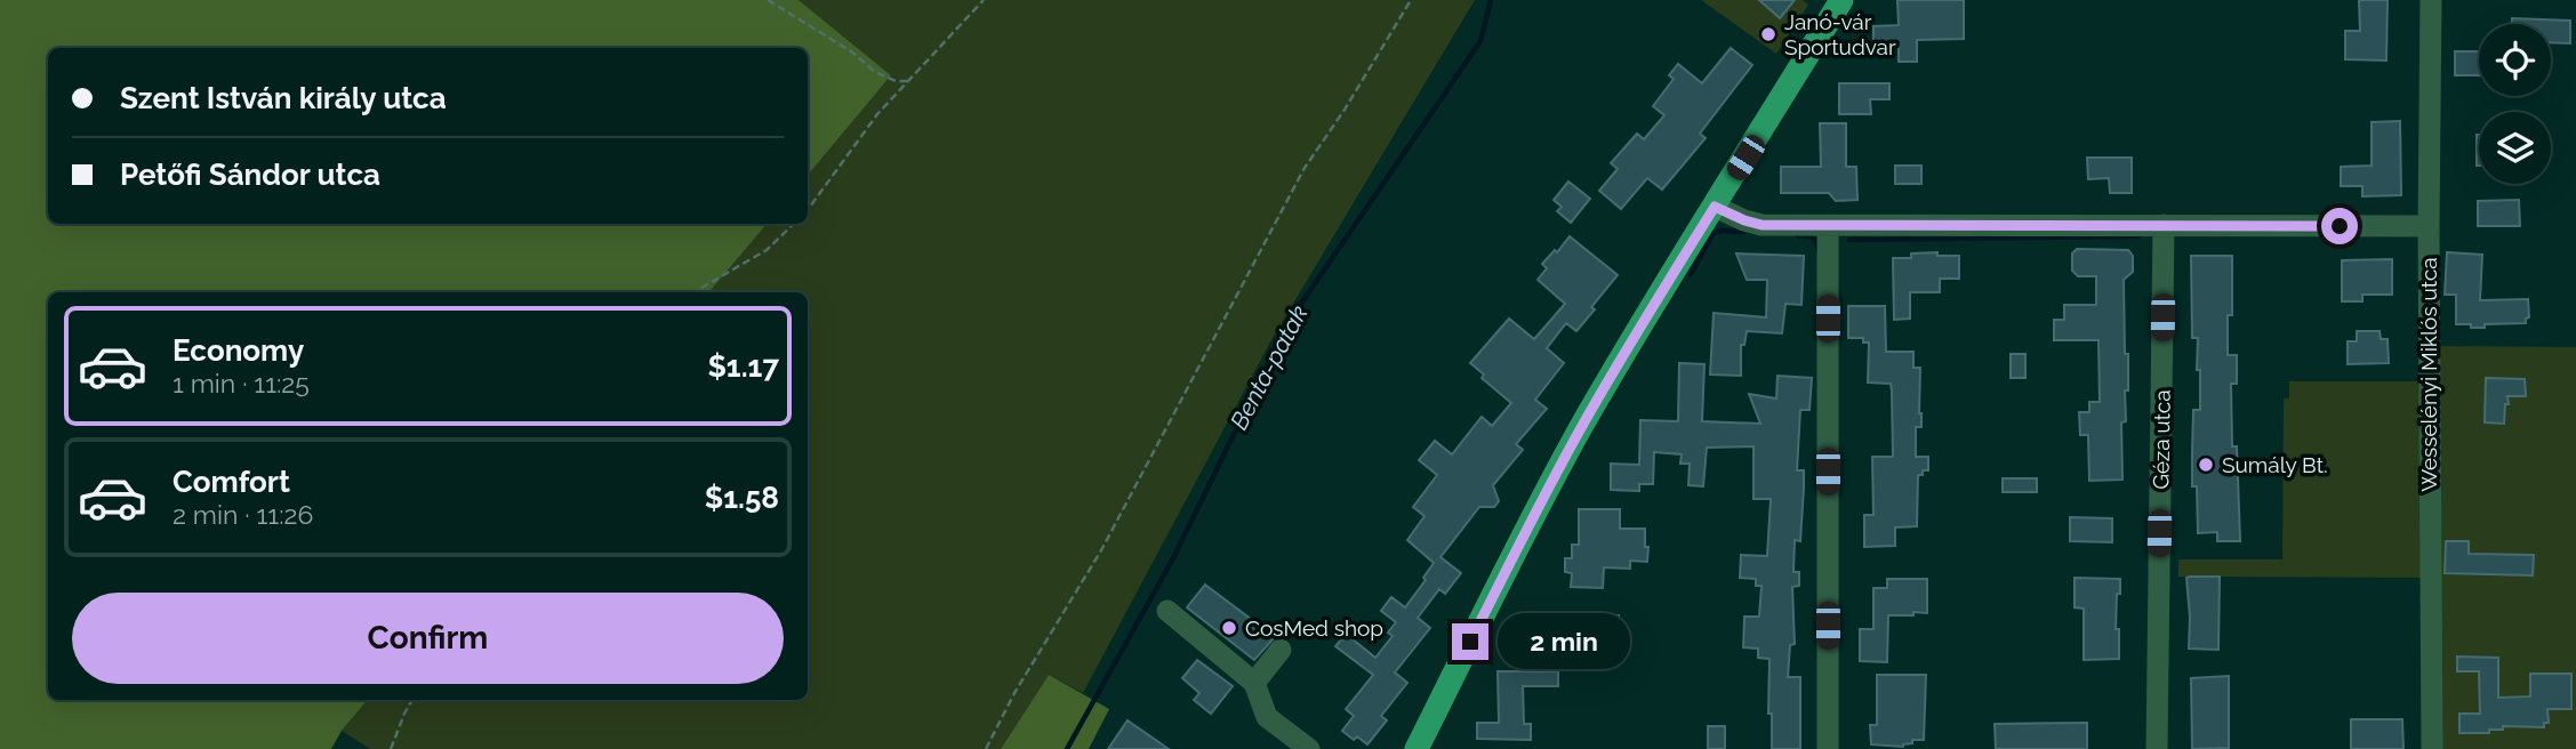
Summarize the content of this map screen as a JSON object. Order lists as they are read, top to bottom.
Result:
{
  "streets": {
    "street": ["Wesselényi Miklós utca", "Géza utca"]
  },
  "water": ["Benta-patak"],
  "places": ["Janó-vár Sportudvar", "Sumály Bt.", "CosMed shop"],
  "page": {
    "banner": ["Szent István király utca", "Petőfi Sándor utca"],
    "list": [
      {
        "name": "Economy",
        "note": "1 min · 11:25",
        "value": "$1.17"
      },
      {
        "name": "Comfort",
        "note": "2 min · 11:26",
        "value": "$1.58"
      }
    ],
    "buttons": "Confirm",
    "bubble": "2 min"
  }
}
